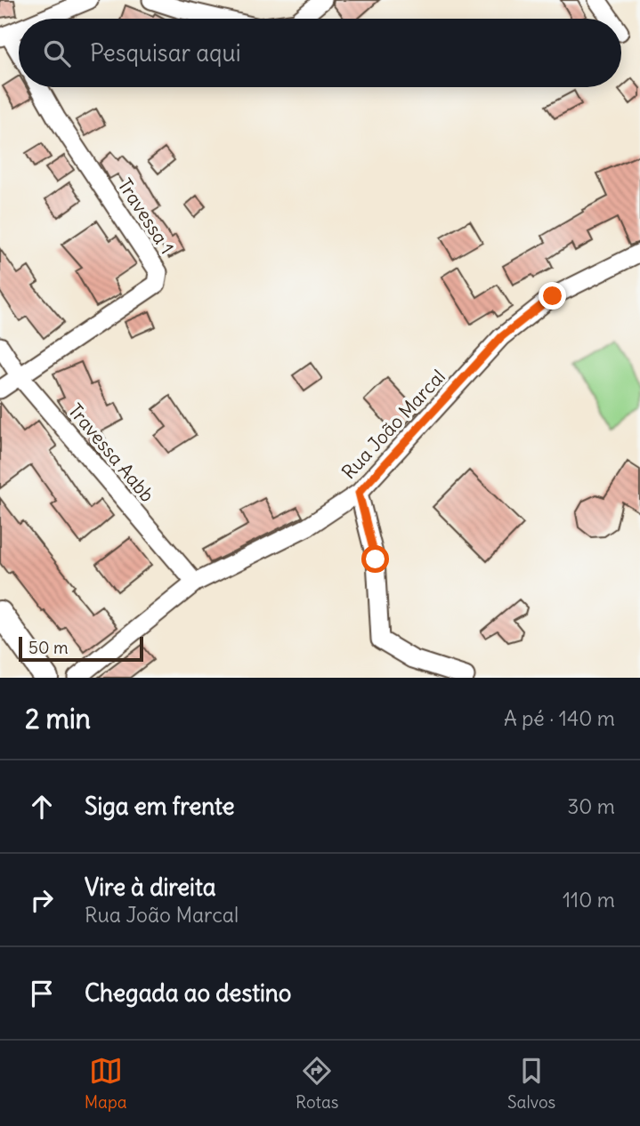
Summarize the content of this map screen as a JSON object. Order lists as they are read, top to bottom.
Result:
{
  "streets": {
    "street": ["Travessa 1", "Rua João Marcal", "Travessa Aabb"]
  },
  "crossings": [
    ["Travessa 1", "Travessa Aabb"],
    ["Rua João Marcal", "Travessa Aabb"]
  ],
  "scale_bar": "50 m",
  "page": {
    "search": "Pesquisar aqui",
    "scale": "50 m",
    "heading": ["2 min", "A pé · 140 m"],
    "list": [
      ["Siga em frente", "30 m"],
      ["Vire à direita", "Rua João Marcal", "110 m"],
      "Chegada ao destino"
    ],
    "nav": ["Mapa", "Rotas", "Salvos"]
  }
}
